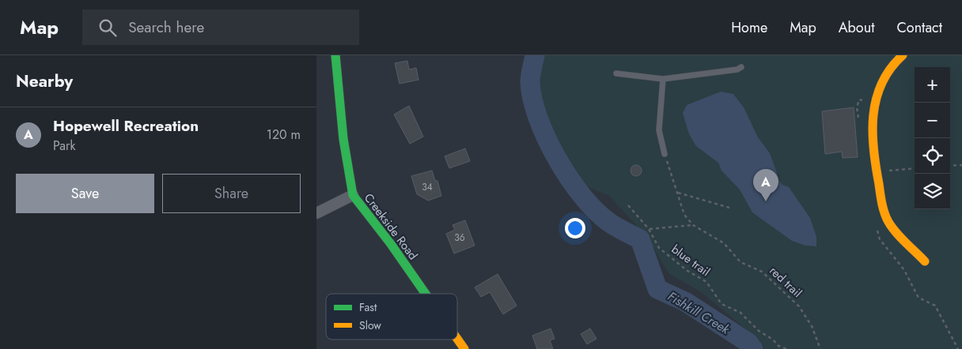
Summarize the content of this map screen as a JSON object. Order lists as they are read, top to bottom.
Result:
{
  "streets": {
    "street": ["Creekside Road"],
    "path": ["blue trail", "red trail"]
  },
  "water": ["Fishkill Creek"],
  "house_numbers": ["34", "36"],
  "legend": ["Fast", "Slow"],
  "page": {
    "header": "Map",
    "search": "Search here",
    "nav": [
      "Home",
      "Map",
      "About",
      "Contact"
    ],
    "heading": "Nearby",
    "map_buttons": ["+", "−"],
    "list": [
      {
        "mark": "A",
        "name": "Hopewell Recreation",
        "note": "Park",
        "value": "120 m"
      }
    ],
    "buttons": ["Save", "Share"],
    "pins": "A"
  }
}
